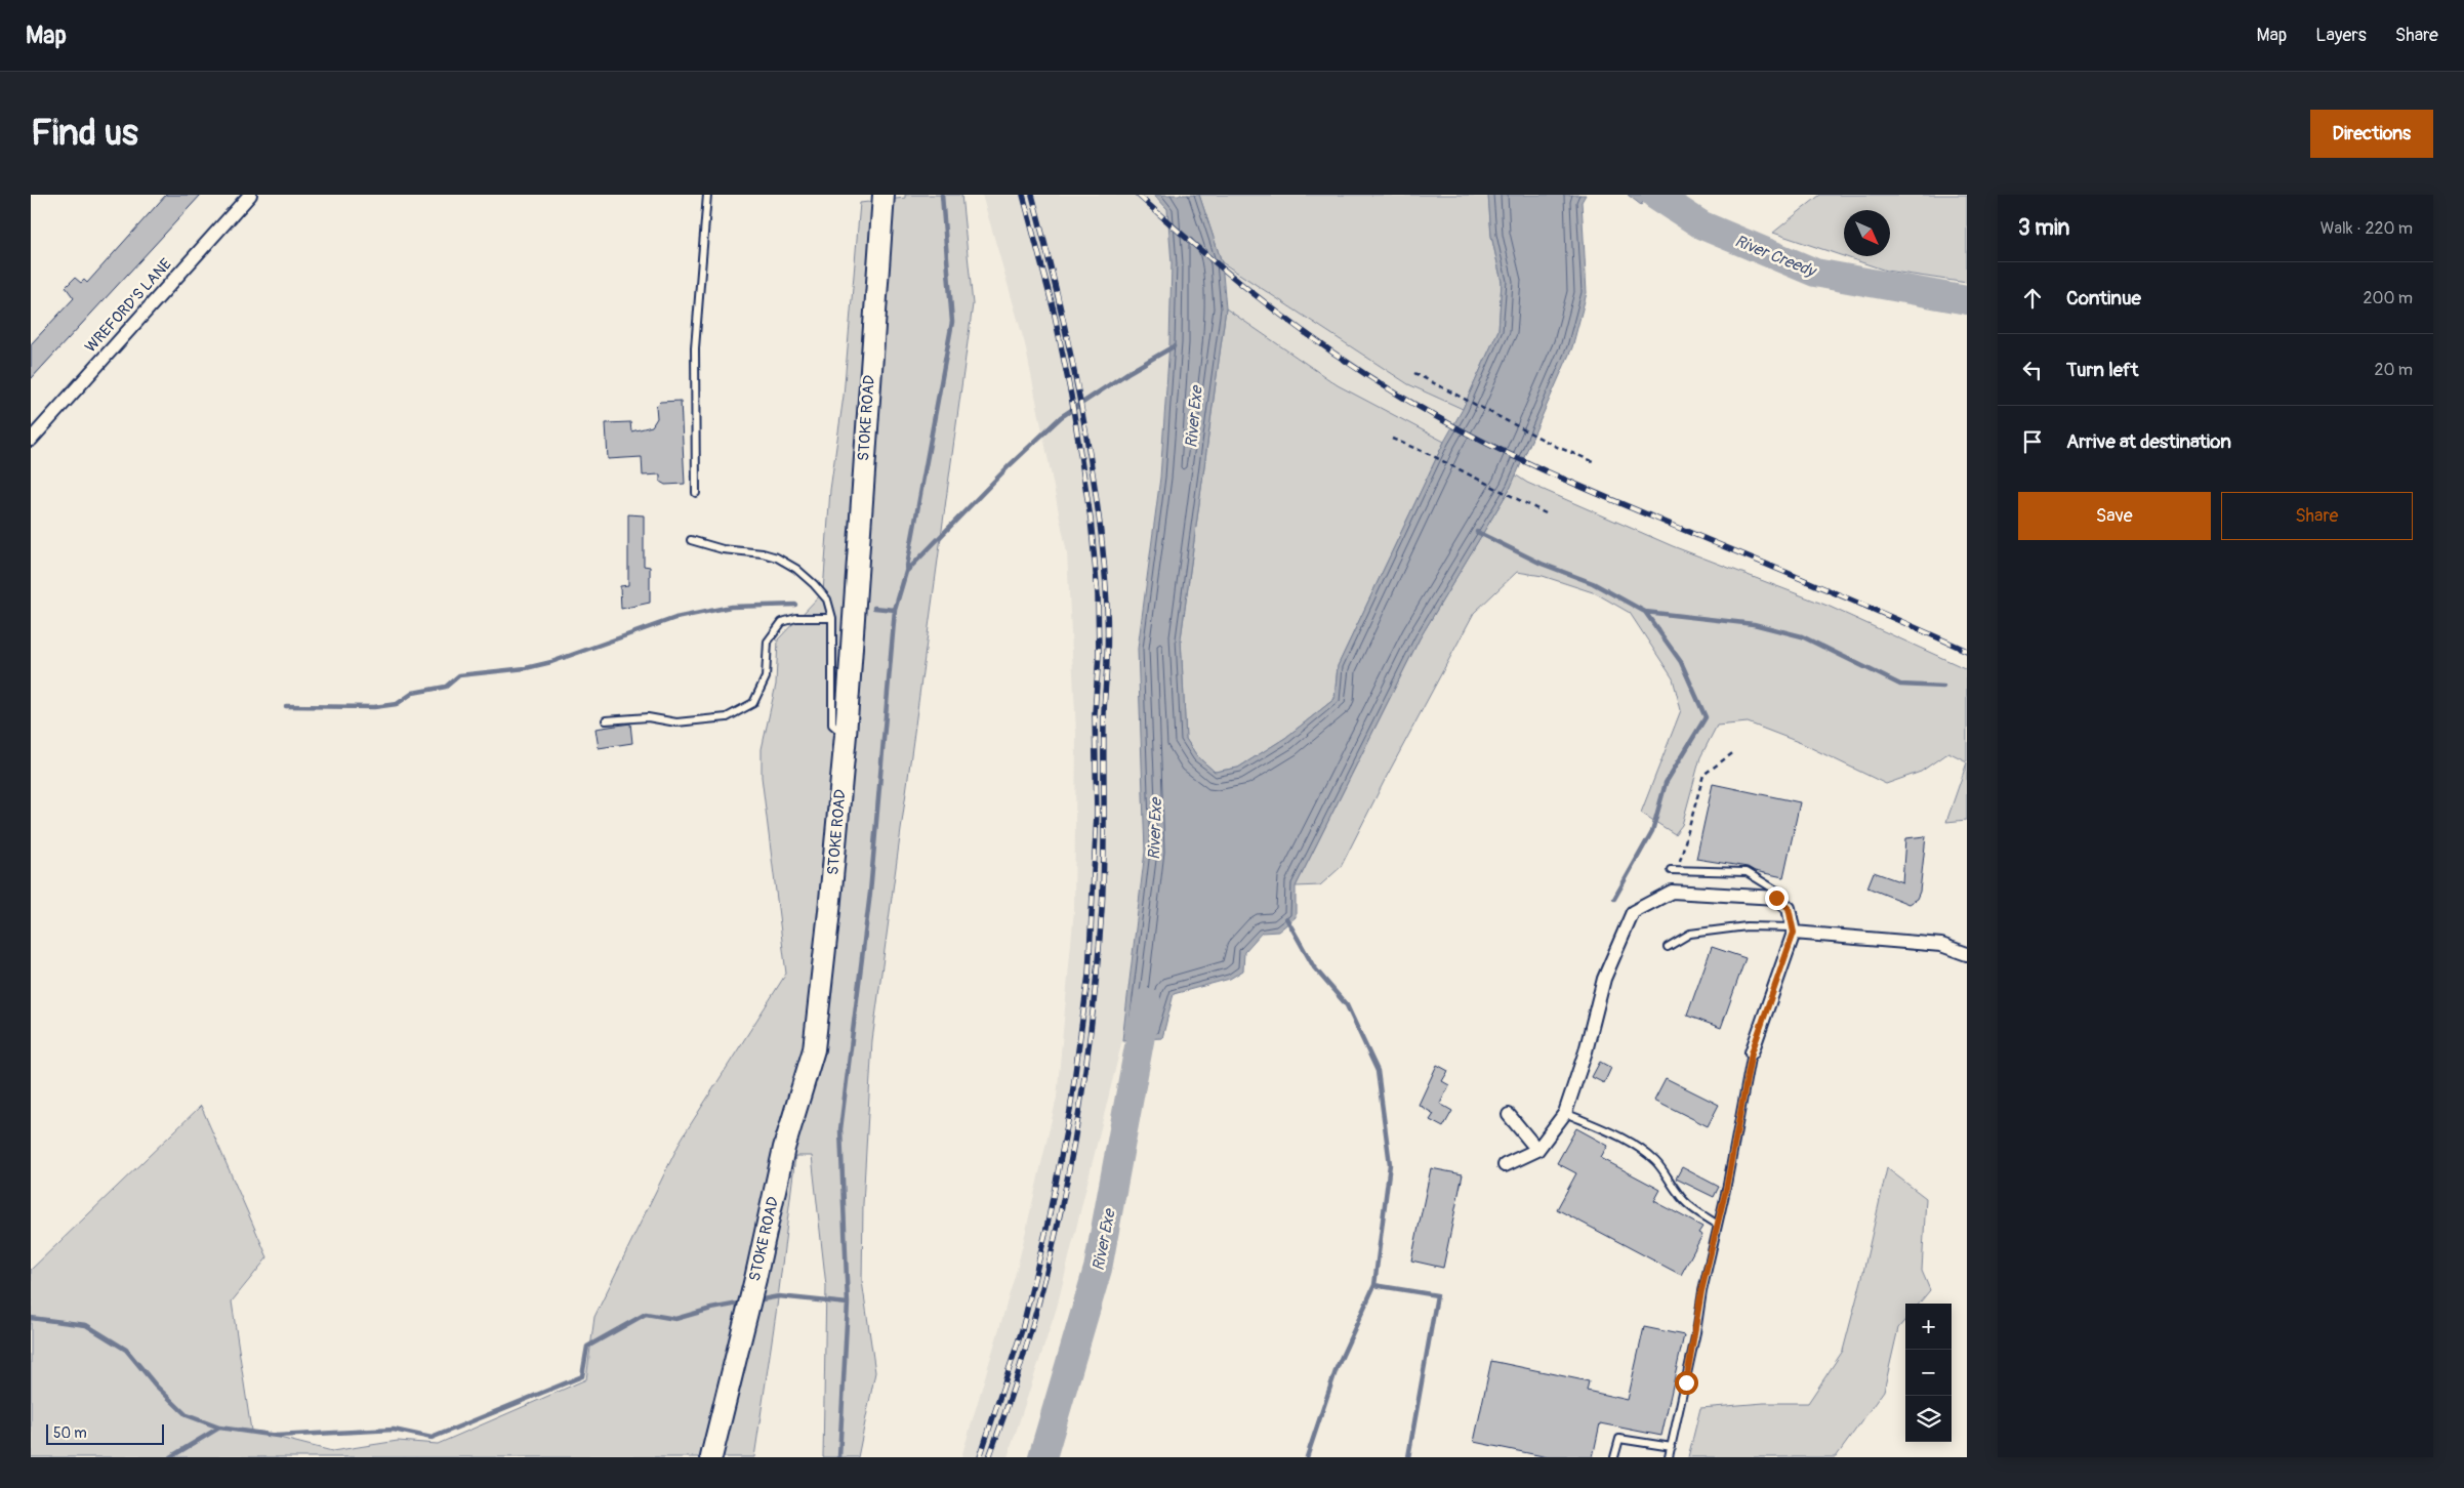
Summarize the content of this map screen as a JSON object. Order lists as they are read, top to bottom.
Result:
{
  "streets": {
    "main road": ["STOKE ROAD"],
    "street": ["WREFORD'S LANE"]
  },
  "water": ["River Creedy", "River Exe"],
  "scale_bar": "50 m",
  "north": "bottom right",
  "page": {
    "header": "Map",
    "nav": ["Map", "Layers", "Share"],
    "buttons": [
      "Directions",
      ["Save", "Share"]
    ],
    "title": "Find us",
    "heading": ["3 min", "Walk · 220 m"],
    "list": [
      ["Continue", "200 m"],
      ["Turn left", "20 m"],
      "Arrive at destination"
    ],
    "map_buttons": ["+", "−"],
    "scale": "50 m"
  }
}
